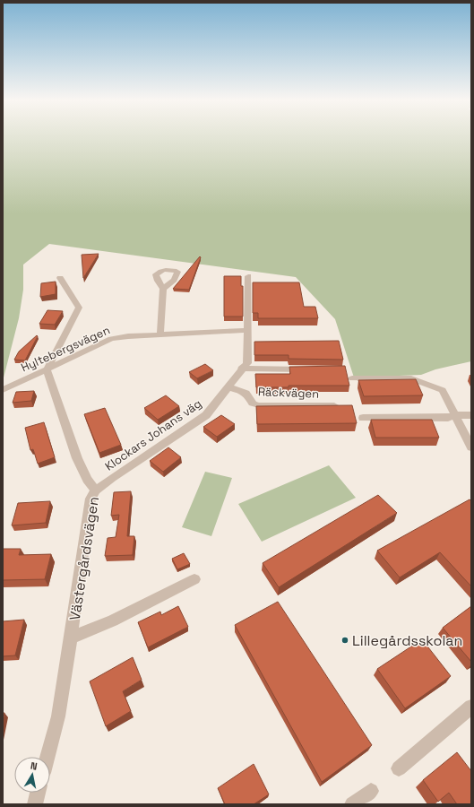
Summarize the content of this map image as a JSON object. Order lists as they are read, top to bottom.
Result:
{
  "streets": {
    "street": [
      "Hyltebergsvägen",
      "Räckvägen",
      "Klockars Johans väg",
      "Västergårdsvägen"
    ]
  },
  "crossings": [
    ["Hyltebergsvägen", "Klockars Johans väg"],
    ["Hyltebergsvägen", "Västergårdsvägen"],
    ["Räckvägen", "Klockars Johans väg"],
    ["Klockars Johans väg", "Västergårdsvägen"]
  ],
  "places": ["Lillegårdsskolan"],
  "north": "top"
}
